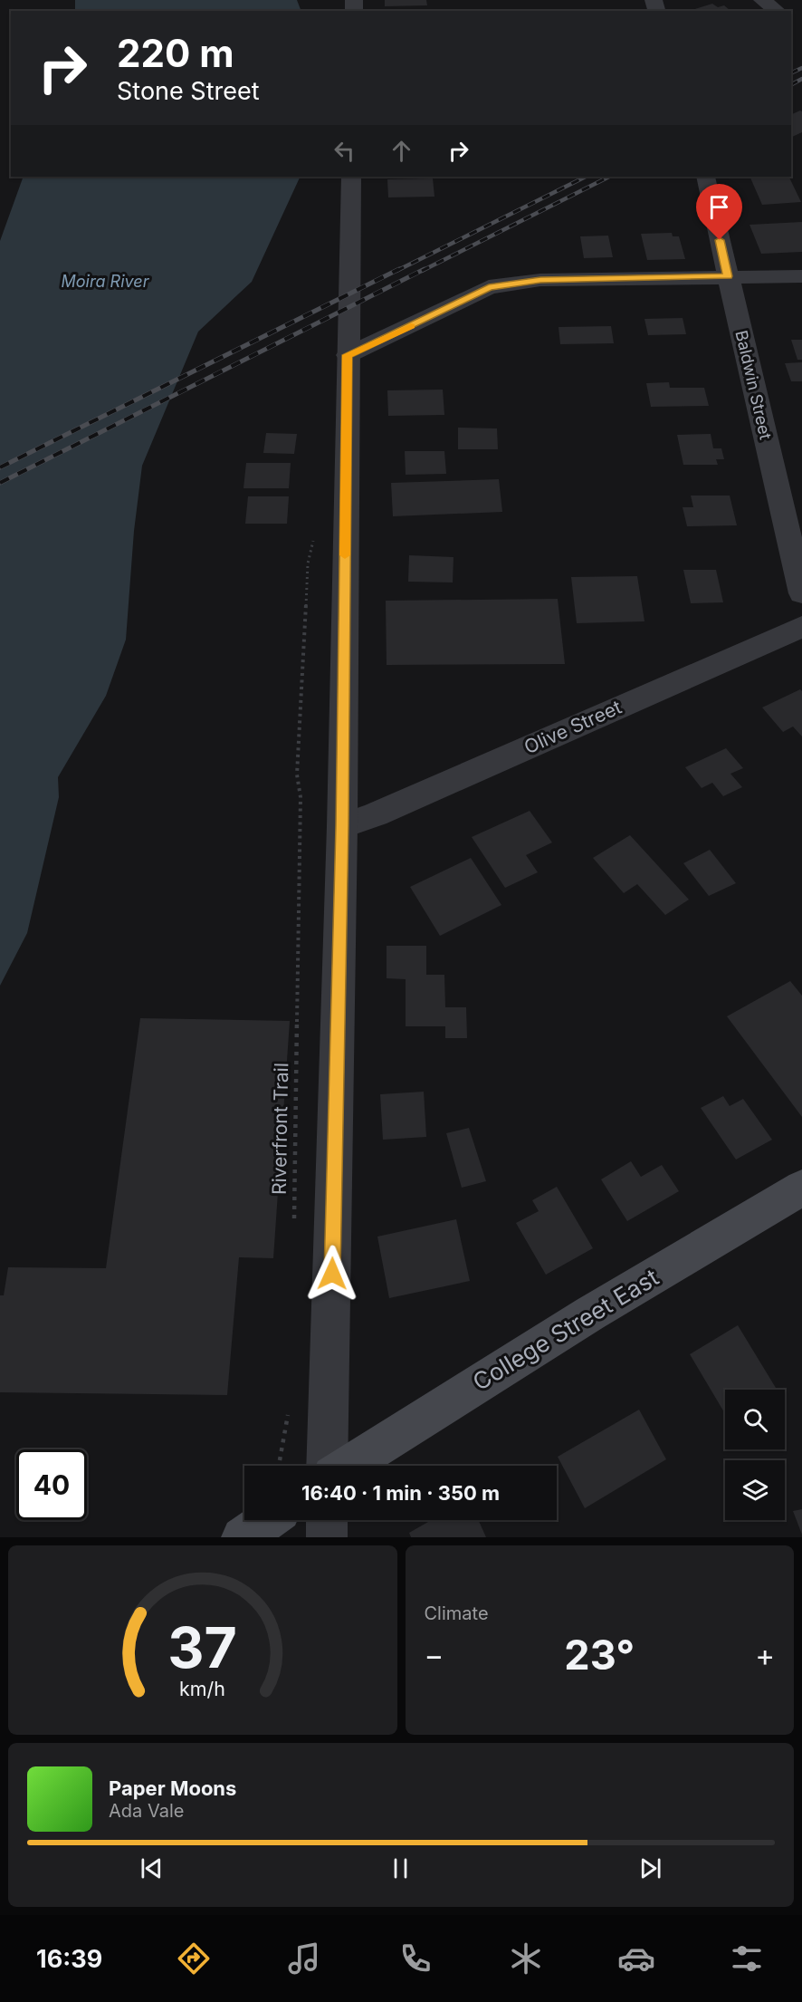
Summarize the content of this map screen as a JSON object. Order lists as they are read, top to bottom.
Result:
{
  "streets": {
    "main road": ["College Street East"],
    "street": ["Baldwin Street", "Olive Street"],
    "path": ["Riverfront Trail"]
  },
  "water": ["Moira River"],
  "page": {
    "turn": ["220 m", "Stone Street"],
    "limit": "40",
    "trip": "16:40 · 1 min · 350 m",
    "tile": "Climate",
    "heat": ["−", "23°", "+"],
    "song": ["Paper Moons", "Ada Vale"],
    "tabs": "16:39",
    "gauge": ["37", "km/h"]
  }
}
